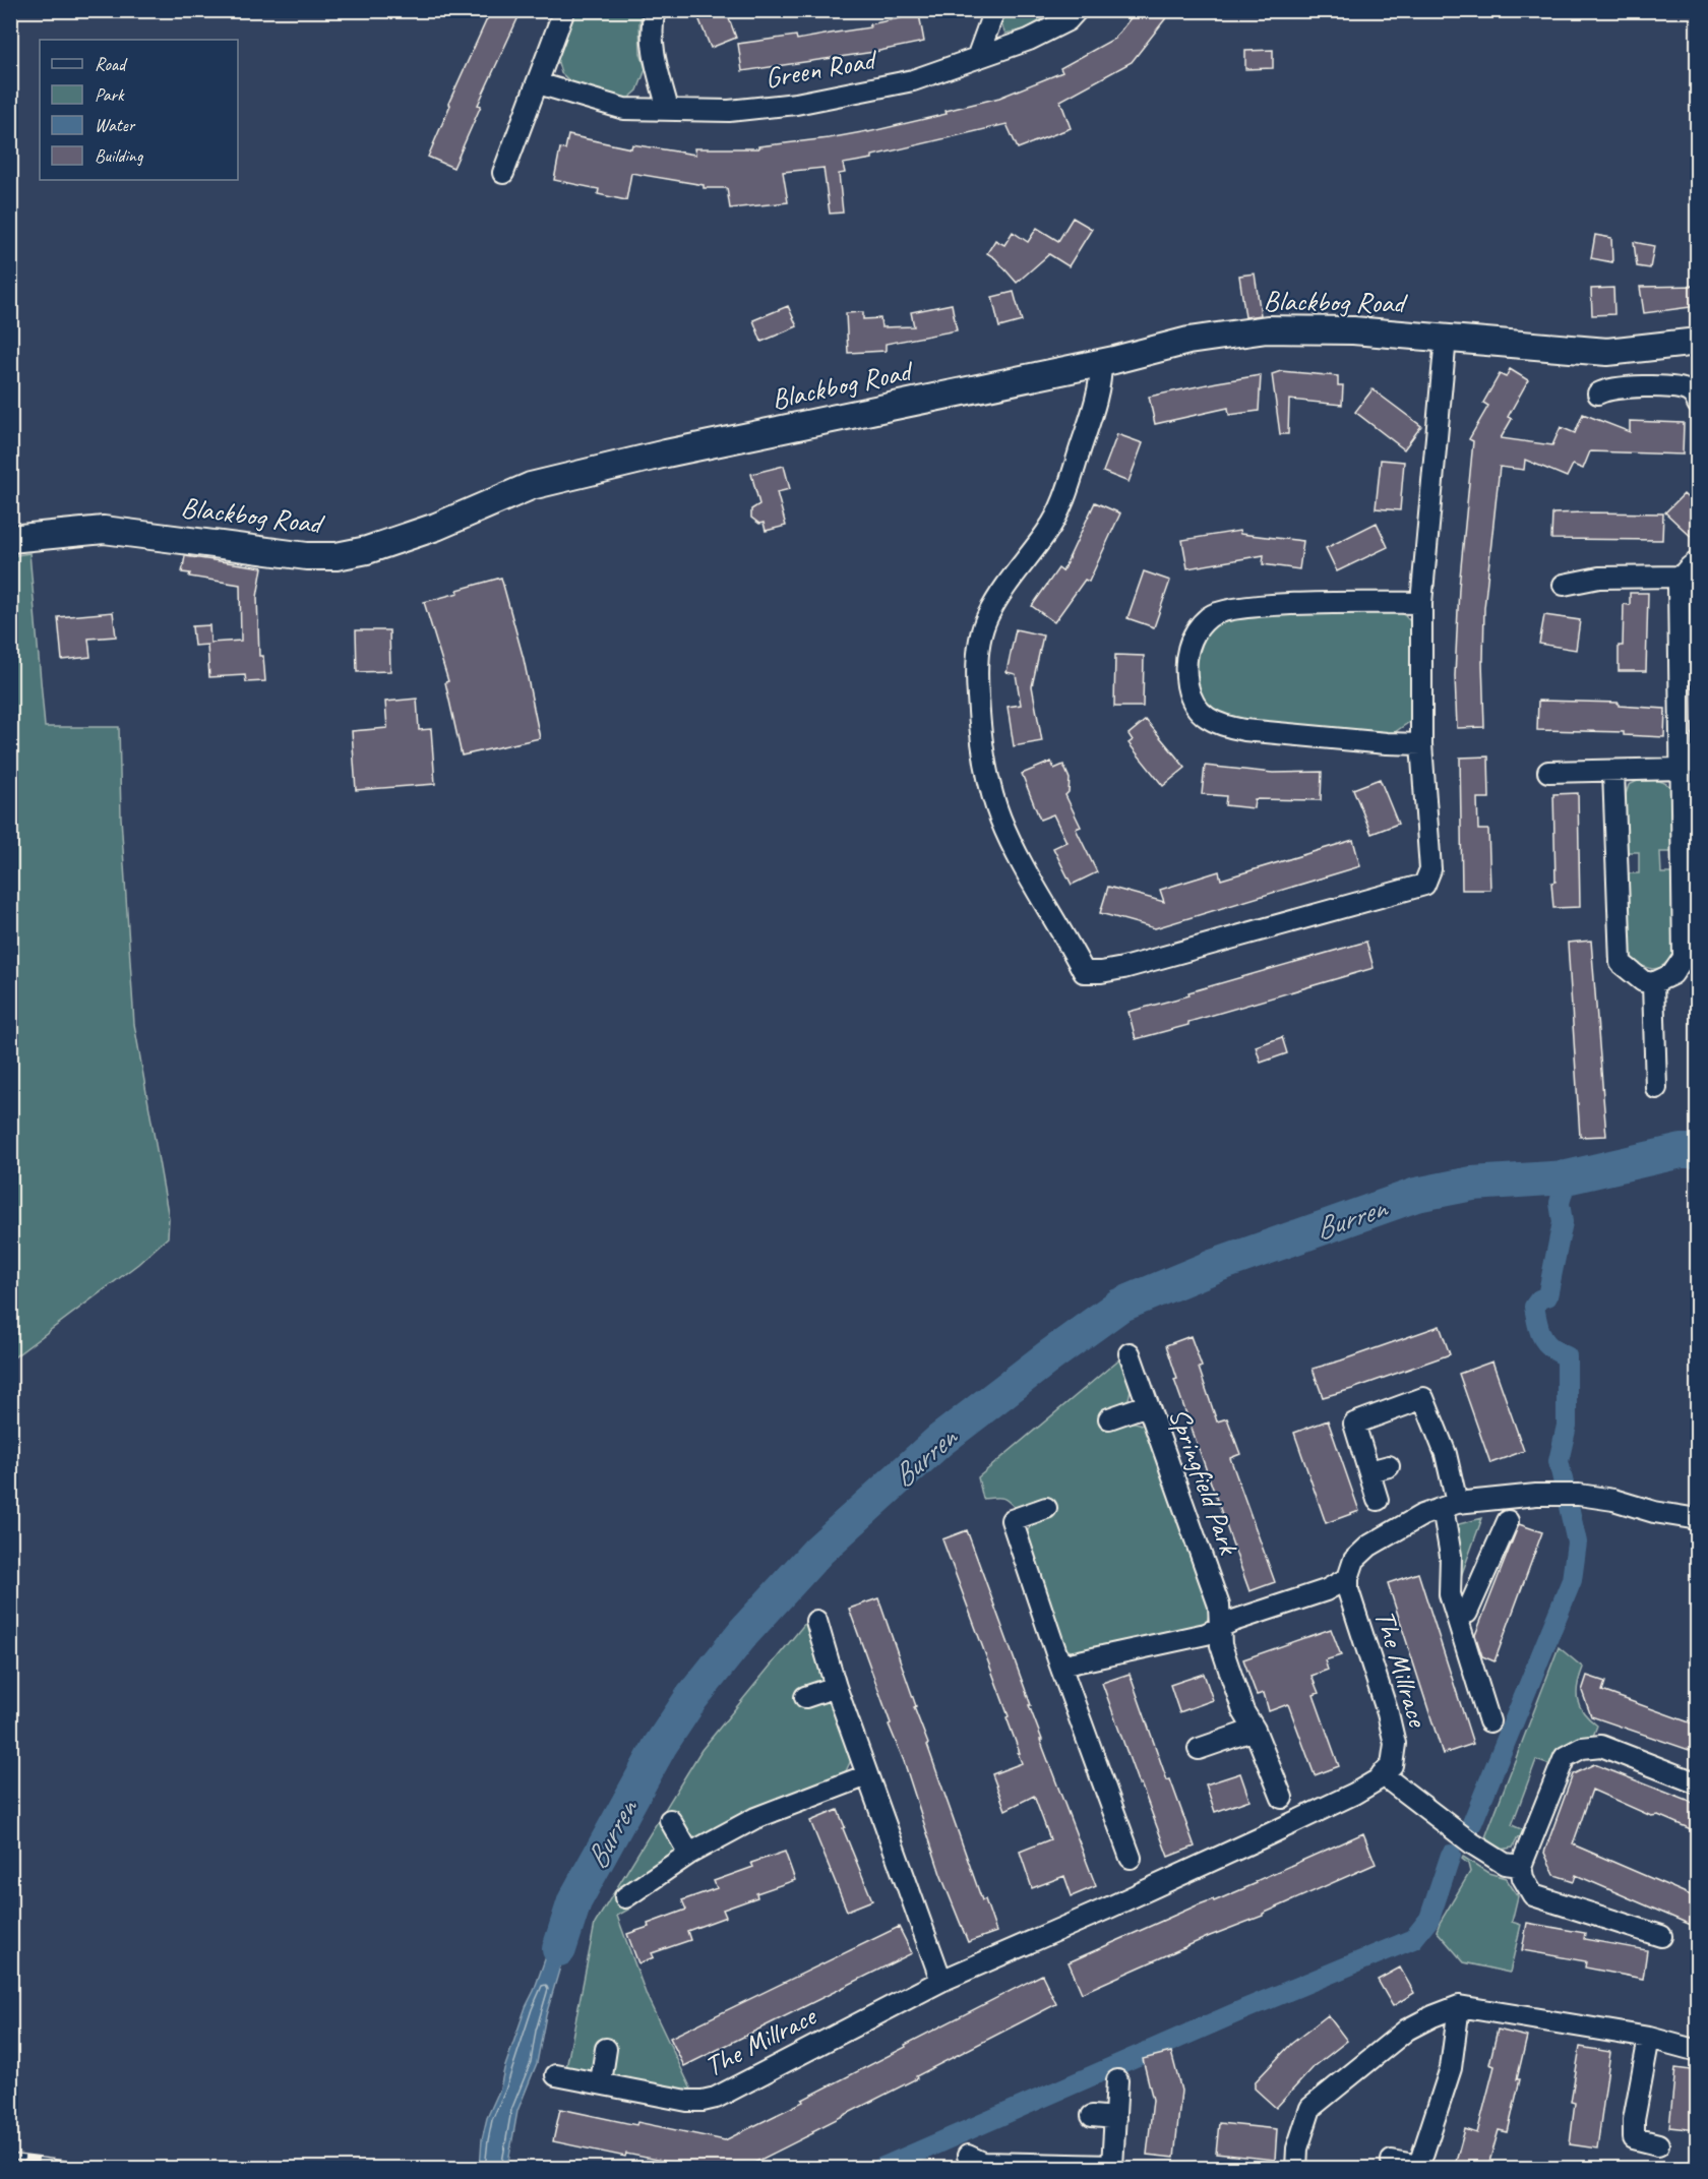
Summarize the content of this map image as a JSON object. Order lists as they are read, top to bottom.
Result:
{
  "streets": {
    "street": [
      "Green Road",
      "Blackbog Road",
      "Springfield Park",
      "The Millrace"
    ]
  },
  "water": ["Burren"],
  "legend": [
    "Road",
    "Park",
    "Water",
    "Building"
  ]
}
